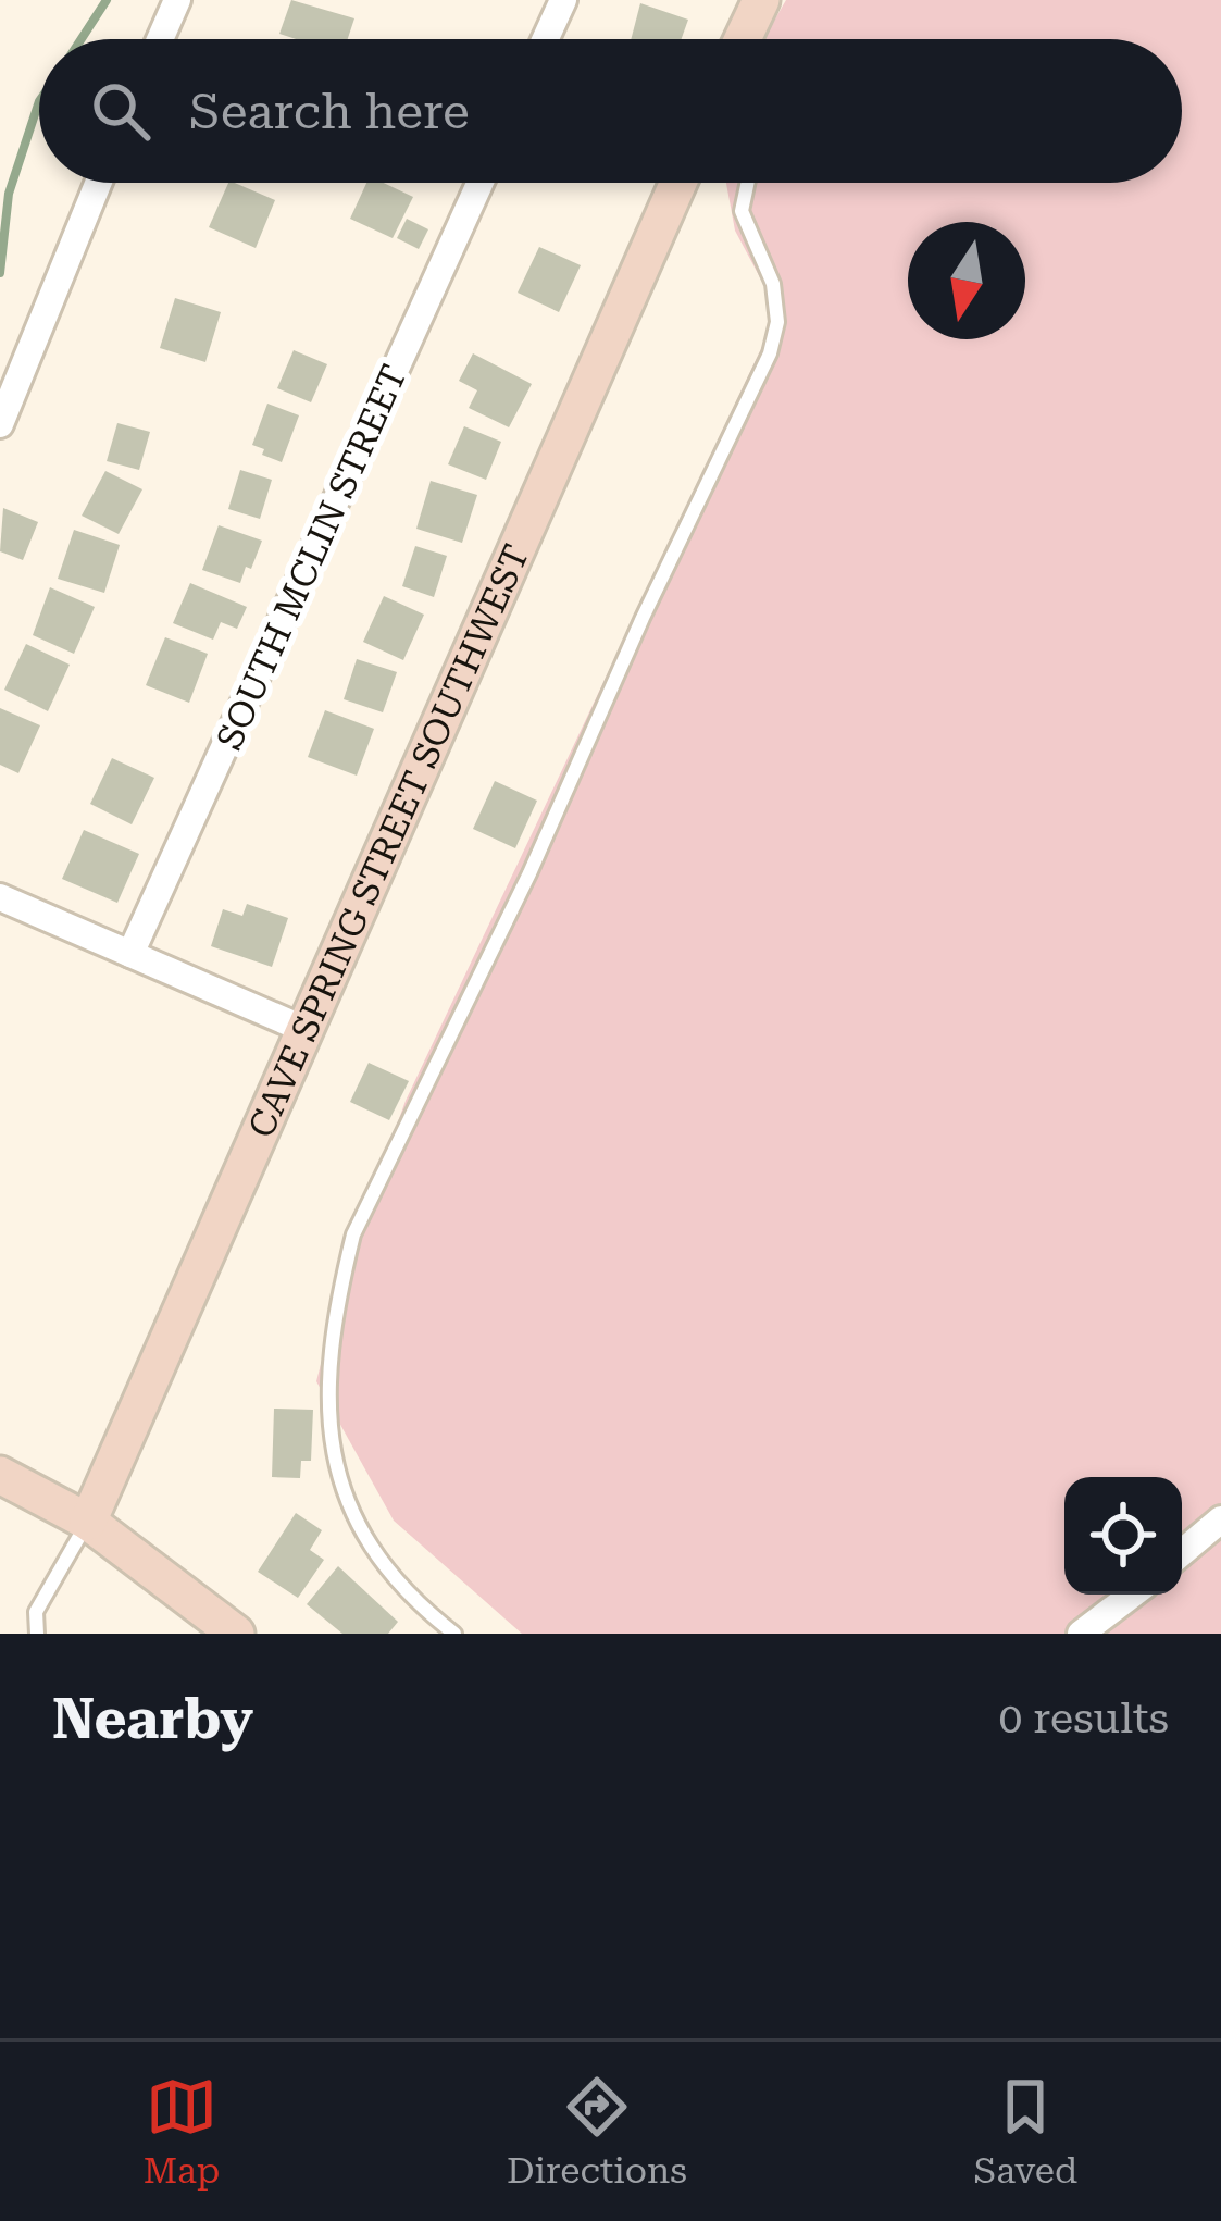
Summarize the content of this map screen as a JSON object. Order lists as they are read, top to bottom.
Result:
{
  "streets": {
    "street": ["SOUTH MCLIN STREET", "CAVE SPRING STREET SOUTHWEST"]
  },
  "north": "bottom",
  "page": {
    "search": "Search here",
    "heading": ["Nearby", "0 results"],
    "nav": ["Map", "Directions", "Saved"]
  }
}
